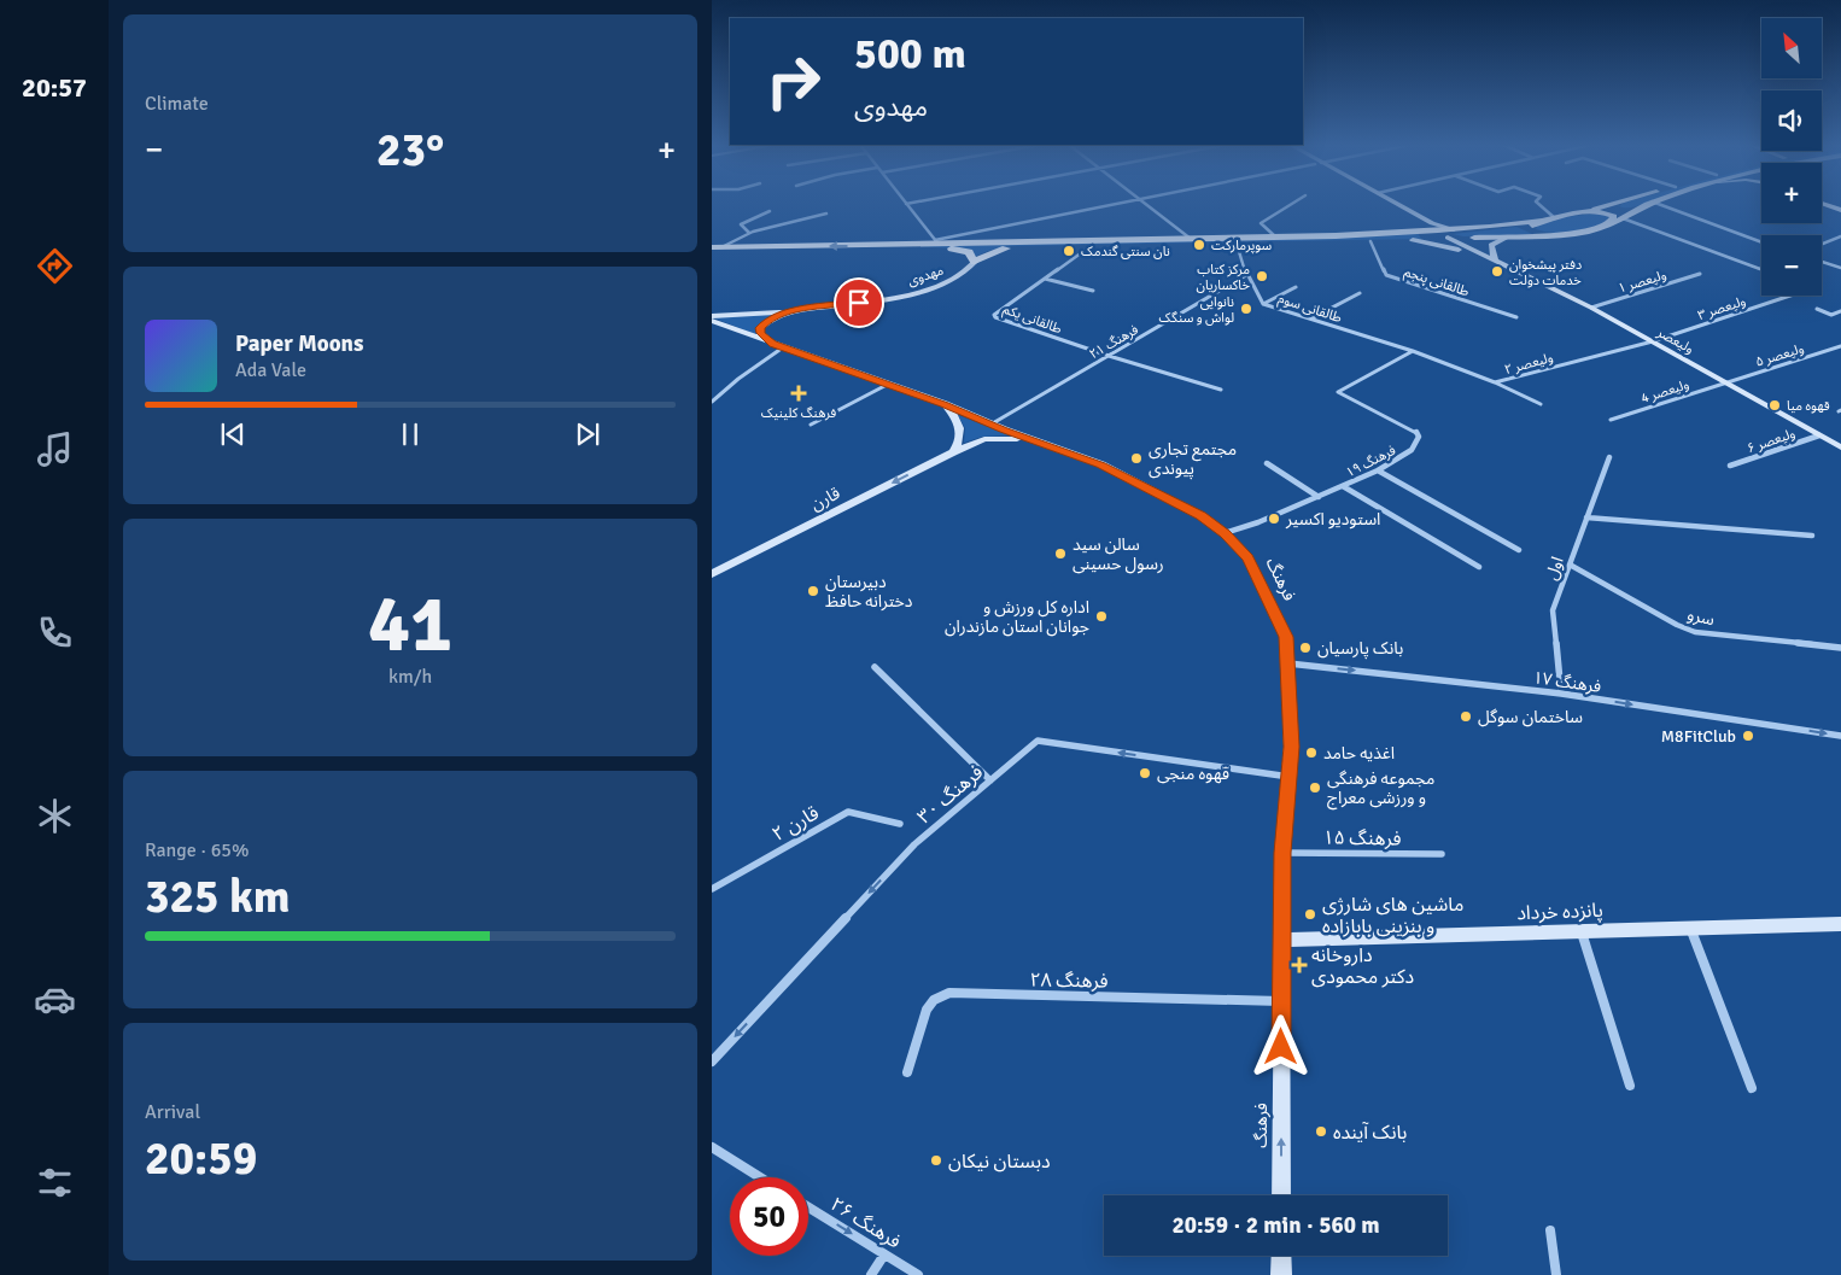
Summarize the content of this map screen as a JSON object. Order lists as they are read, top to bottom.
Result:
{
  "streets": {
    "main road": [
      "مهدوی",
      "ولیعصر",
      "قارن",
      "فرهنگ",
      "پانزده خرداد"
    ],
    "street": [
      "طالقانی پنجم",
      "ولیعصر ١",
      "طالقانی سوم",
      "ولیعصر ٣",
      "طالقانی یکم",
      "فرهنگ ۲۱",
      "ولیعصر ۵",
      "ولیعصر ٢",
      "ولیعصر 4",
      "ولیعصر ۶",
      "فرهنگ ۱۹",
      "اول",
      "سرو",
      "فرهنگ ۱۷",
      "فرهنگ ۳۰",
      "قارن ٢",
      "فرهنگ ۱۵",
      "فرهنگ ۲۸",
      "فرهنگ ۲۶"
    ]
  },
  "crossings": [
    ["مهدوی", "فرهنگ"],
    ["ولیعصر ١", "ولیعصر"],
    ["طالقانی سوم", "فرهنگ ۲۱"],
    ["طالقانی سوم", "ولیعصر ٢"],
    ["طالقانی سوم", "فرهنگ ۱۹"],
    ["ولیعصر ٣", "ولیعصر"],
    ["ولیعصر ٣", "ولیعصر ٢"],
    ["طالقانی یکم", "فرهنگ ۲۱"],
    ["ولیعصر", "ولیعصر ۵"],
    ["ولیعصر", "ولیعصر ٢"],
    ["ولیعصر", "ولیعصر 4"],
    ["ولیعصر", "ولیعصر ۶"],
    ["فرهنگ ۲۱", "فرهنگ"],
    ["ولیعصر ۵", "ولیعصر 4"],
    ["ولیعصر ٢", "فرهنگ ۱۹"],
    ["فرهنگ ۱۹", "فرهنگ"],
    ["قارن", "فرهنگ"],
    ["اول", "سرو"],
    ["اول", "فرهنگ ۱۷"],
    ["فرهنگ", "فرهنگ ۱۷"],
    ["فرهنگ", "فرهنگ ۳۰"],
    ["فرهنگ", "فرهنگ ۱۵"],
    ["فرهنگ", "پانزده خرداد"],
    ["فرهنگ", "فرهنگ ۲۸"]
  ],
  "one_way": [
    "قارن",
    "فرهنگ ۱۷",
    "فرهنگ ۳۰",
    "فرهنگ ۲۶"
  ],
  "places": {
    "other": [
      "سوپرمارکت",
      "نان سنتی گندمک",
      "دفتر پیشخوان خدمات دولت",
      "مرکز کتاب خاکساریان",
      "نانوایی لواش و سنگک",
      "قهوه میا",
      "مجتمع تجاری پیوندی",
      "استودیو اکسیر",
      "سالن سید رسول حسینی",
      "دبیرستان دخترانه حافظ",
      "اداره کل ورزش و جوانان استان مازندران",
      "بانک پارسیان",
      "ساختمان سوگل",
      "M8FitClub",
      "اغذیه حامد",
      "قهوه منجی",
      "مجموعه فرهنگی و ورزشی معراج",
      "ماشین های شارژی و بنزینی بابازاده",
      "بانک آینده",
      "دبستان نیکان"
    ],
    "health": ["فرهنگ کلینیک", "داروخانه دکتر محمودی"]
  },
  "north": "top left",
  "page": {
    "tabs": "20:57",
    "tile": [
      "Climate",
      ["41", "km/h"],
      ["Range · 65%", "325 km"],
      ["Arrival", "20:59"]
    ],
    "map_buttons": ["+", "−"],
    "turn": ["500 m", "مهدوی"],
    "heat": ["−", "23°", "+"],
    "song": ["Paper Moons", "Ada Vale"],
    "limit": "50",
    "trip": "20:59 · 2 min · 560 m"
  }
}
